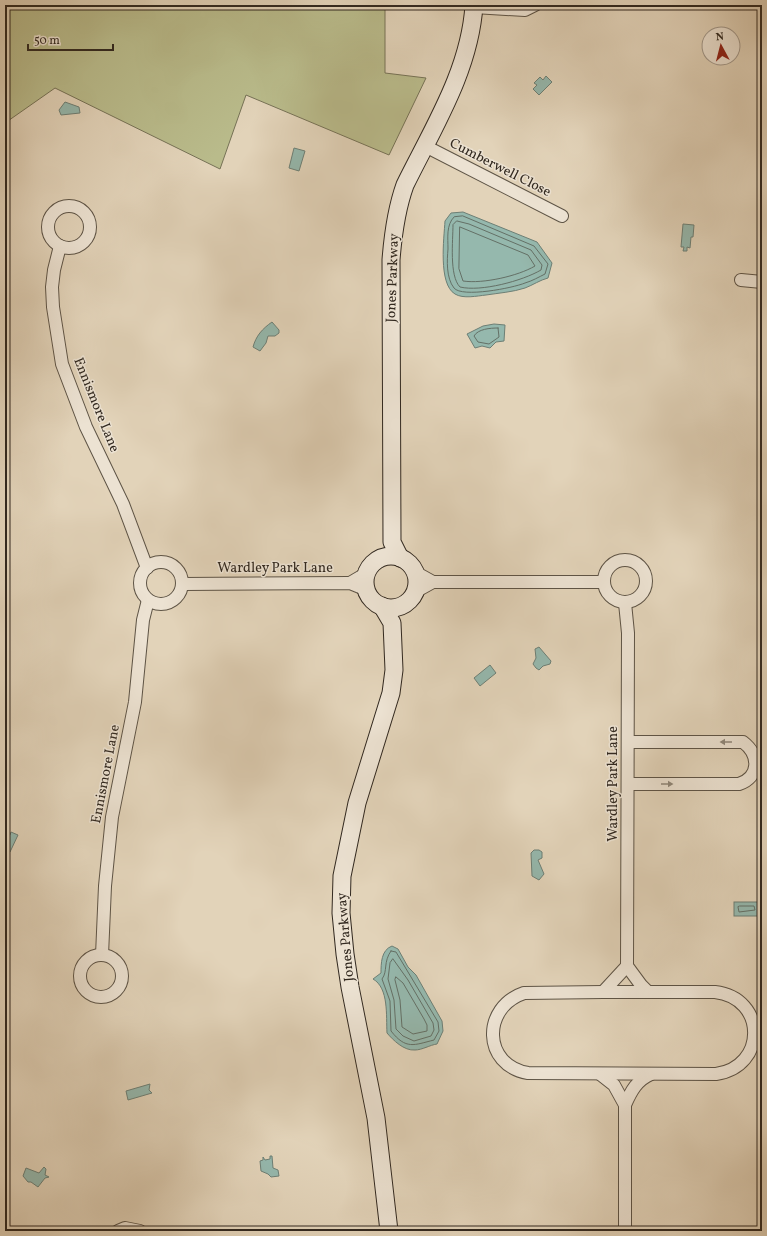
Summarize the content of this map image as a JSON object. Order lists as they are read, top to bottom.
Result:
{
  "streets": {
    "street": [
      "Cumberwell Close",
      "Jones Parkway",
      "Ennismore Lane",
      "Wardley Park Lane"
    ]
  },
  "crossings": [
    ["Cumberwell Close", "Jones Parkway"],
    ["Jones Parkway", "Wardley Park Lane"],
    ["Ennismore Lane", "Wardley Park Lane"]
  ],
  "scale_bar": "50 m",
  "north": "top"
}
